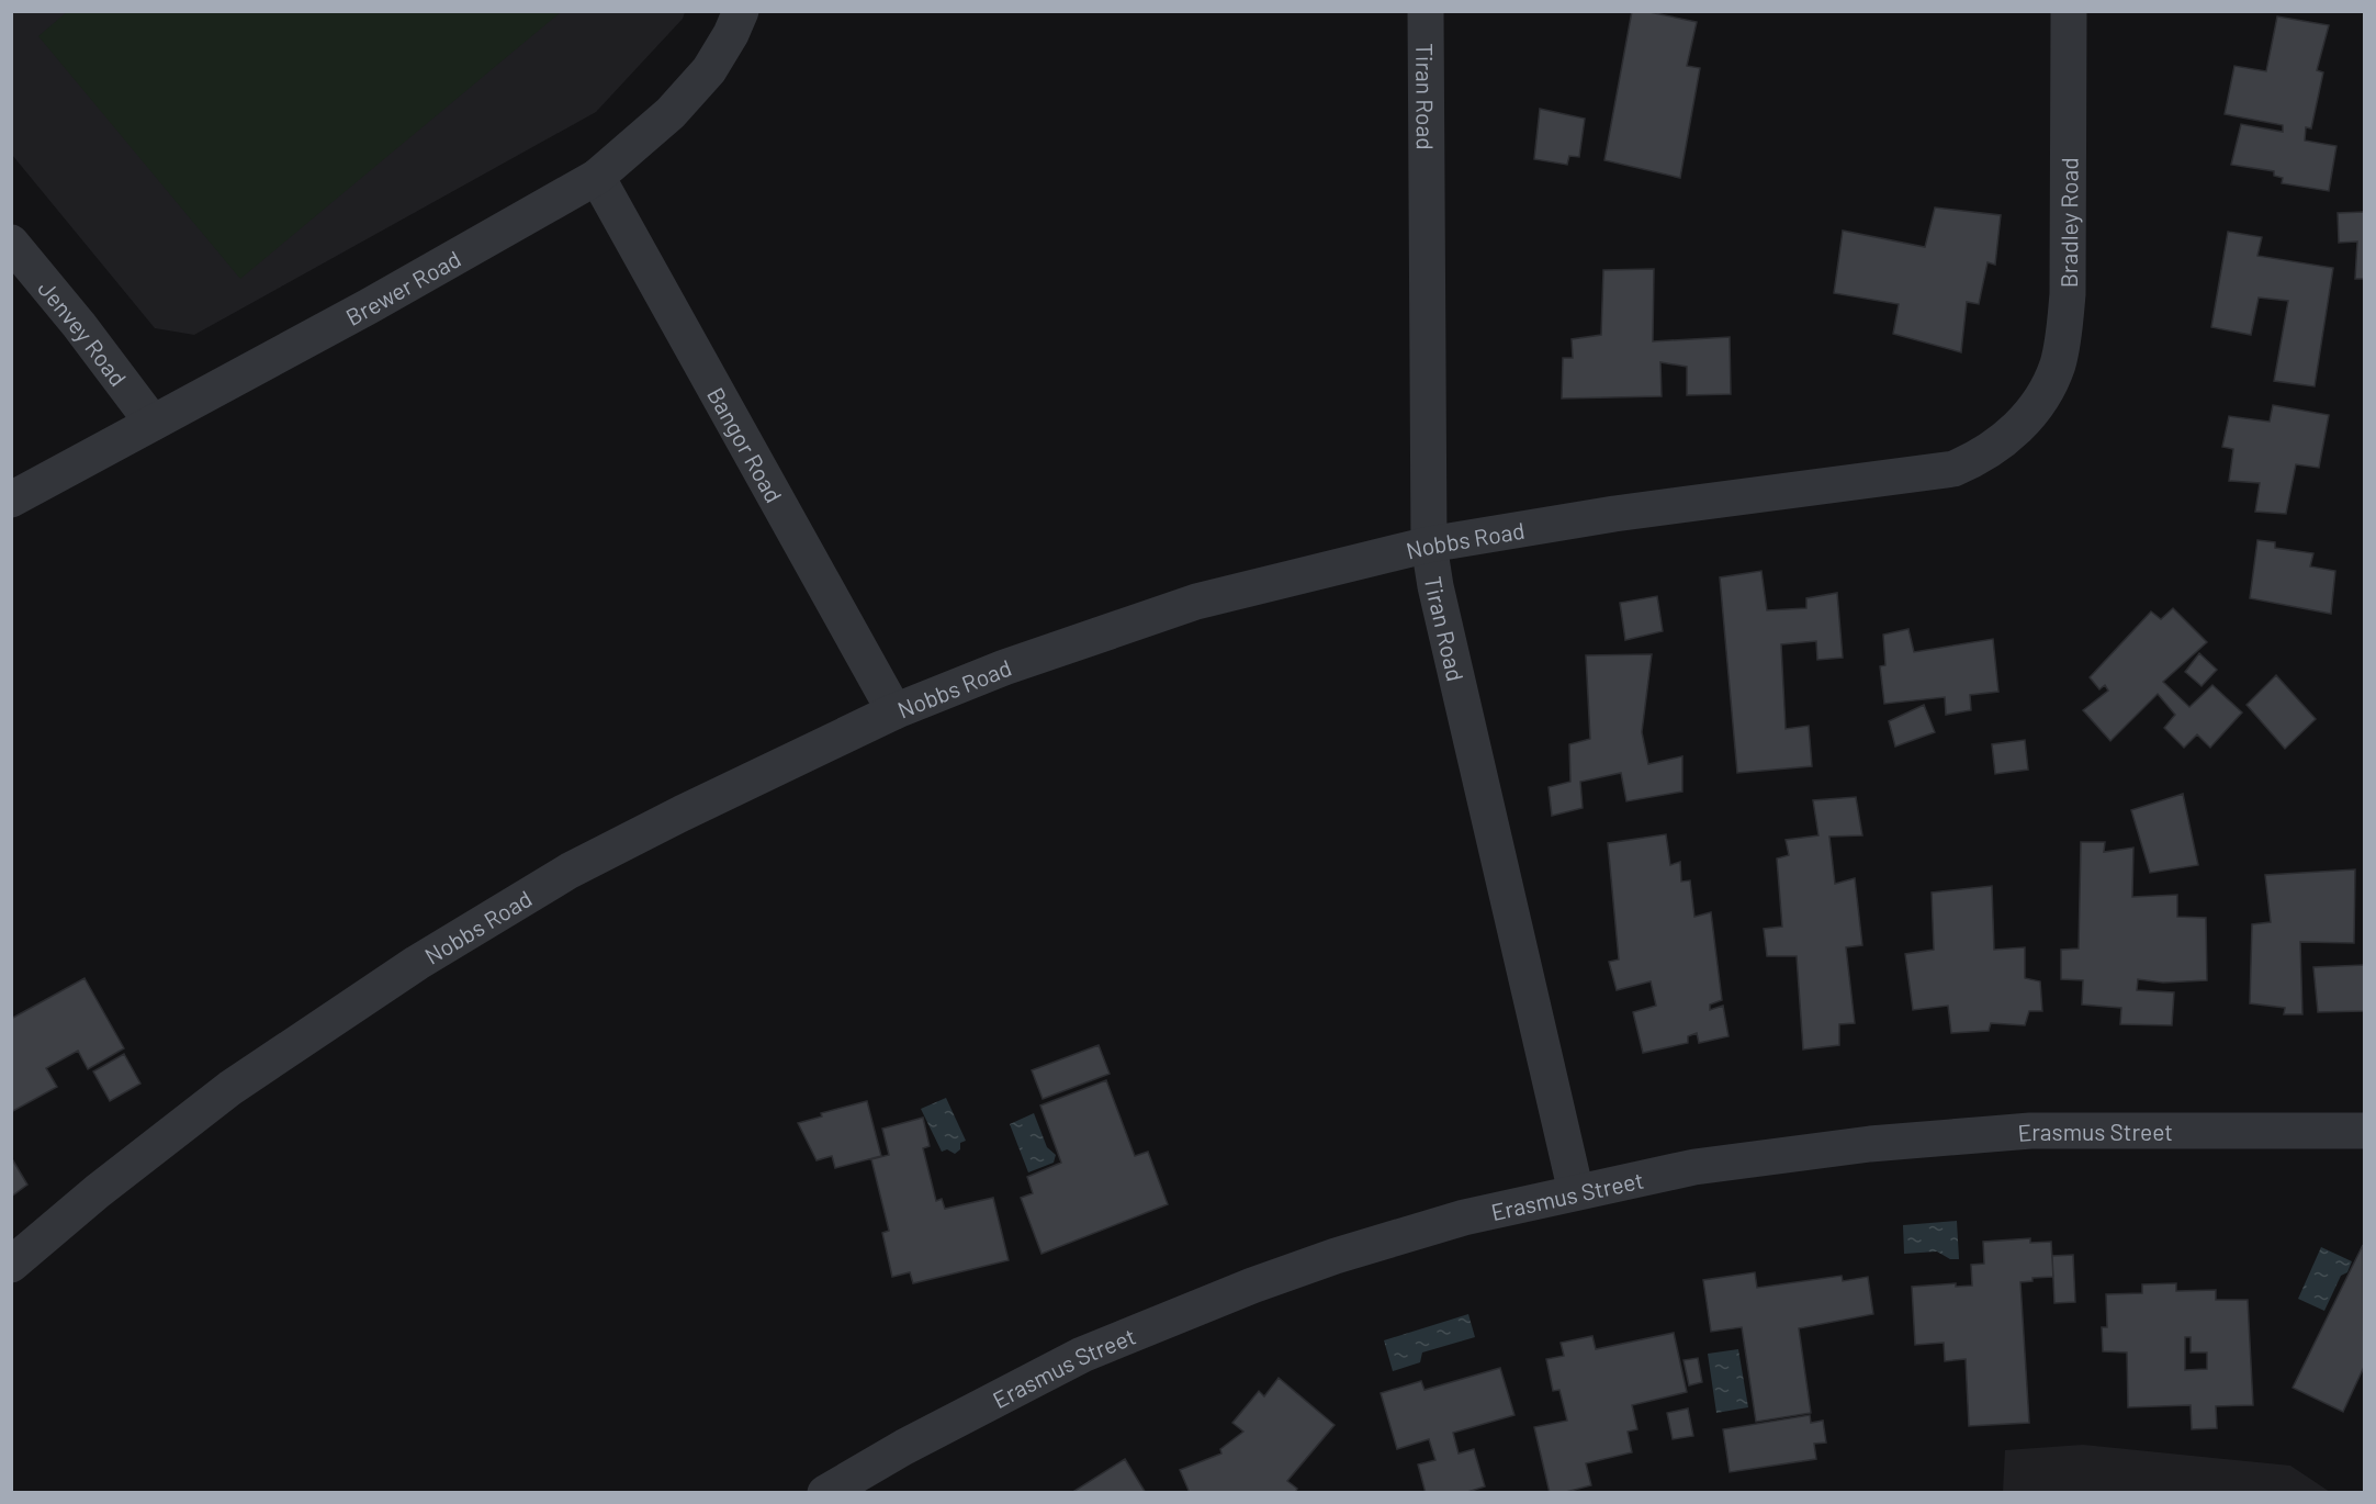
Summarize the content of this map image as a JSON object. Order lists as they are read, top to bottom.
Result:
{
  "streets": {
    "street": [
      "Tiran Road",
      "Bradley Road",
      "Brewer Road",
      "Jenvey Road",
      "Bangor Road",
      "Nobbs Road",
      "Erasmus Street"
    ]
  },
  "crossings": [
    ["Tiran Road", "Nobbs Road"],
    ["Tiran Road", "Erasmus Street"],
    ["Bradley Road", "Nobbs Road"],
    ["Brewer Road", "Jenvey Road"],
    ["Brewer Road", "Bangor Road"],
    ["Bangor Road", "Nobbs Road"]
  ]
}
